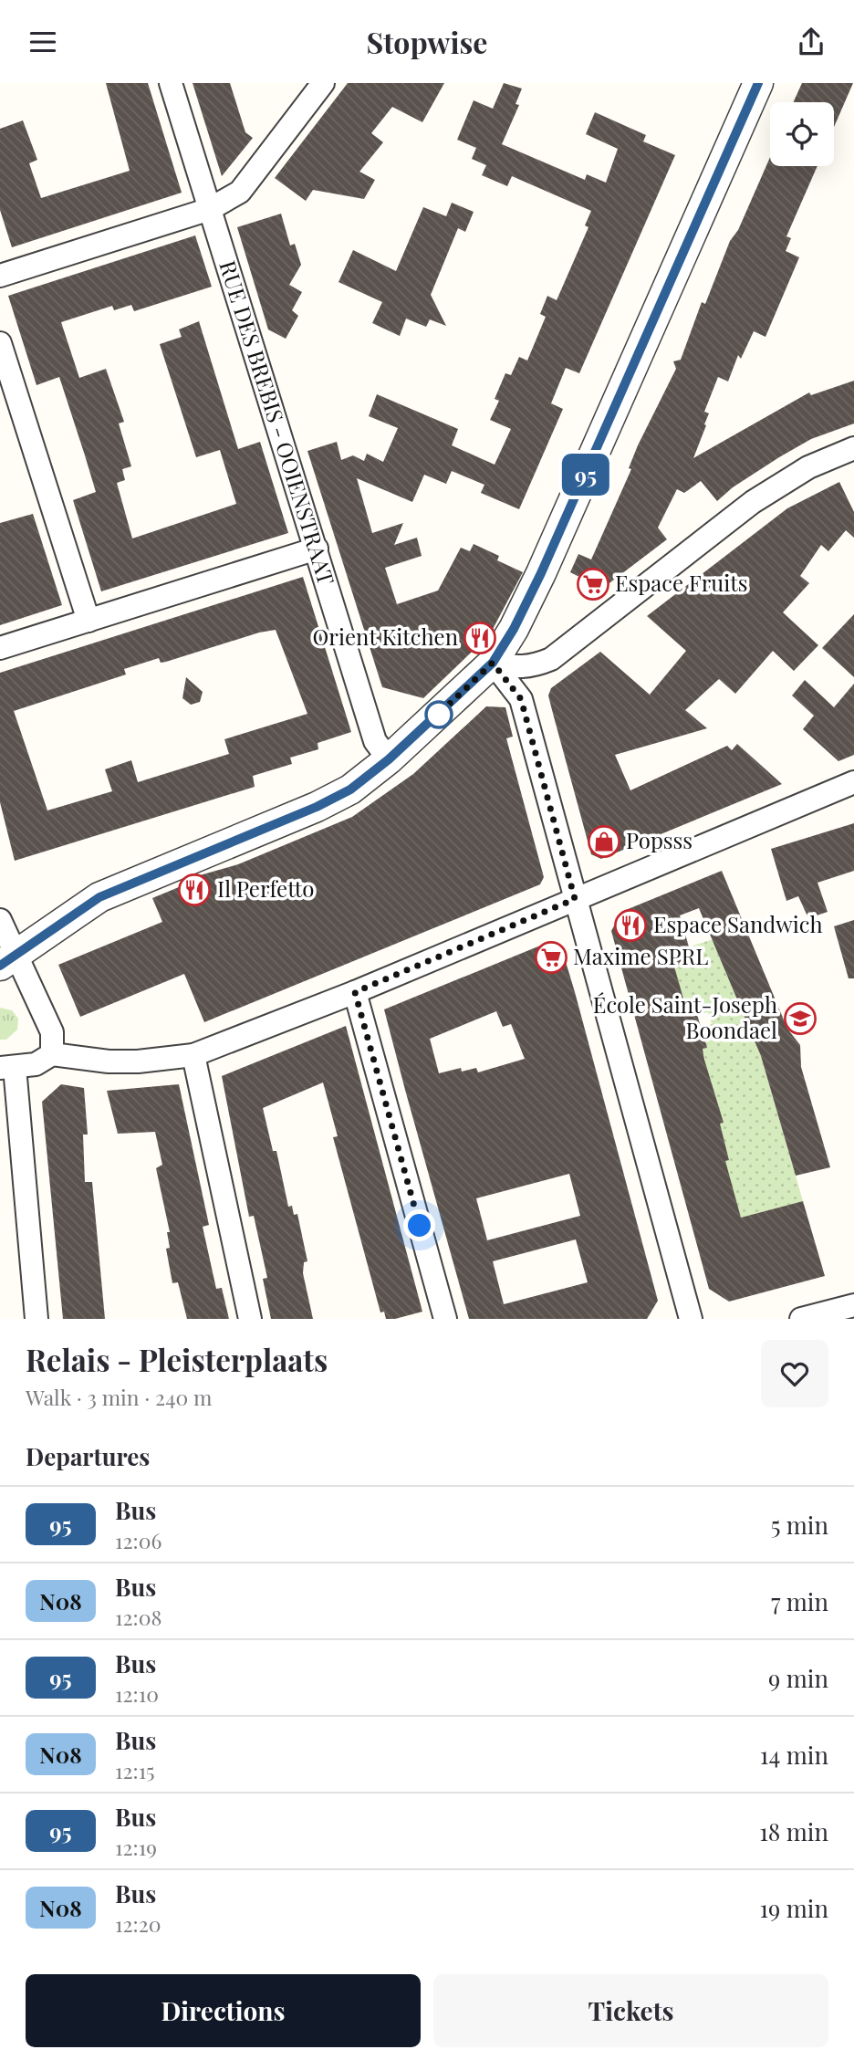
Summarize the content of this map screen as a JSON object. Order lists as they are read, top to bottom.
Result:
{
  "streets": {
    "street": ["RUE DES BREBIS - OOIENSTRAAT"]
  },
  "places": {
    "supermarket": ["Espace Fruits", "Maxime SPRL"],
    "restaurant": ["Orient Kitchen", "Il Perfetto", "Espace Sandwich"],
    "shop": ["Popsss"],
    "school or university": ["École Saint-Joseph Boondael"]
  },
  "lines": ["bus line 95"],
  "page": {
    "header": "Stopwise",
    "on_map": "95",
    "heading": [
      ["Relais - Pleisterplaats", "Walk · 3 min · 240 m"],
      "Departures"
    ],
    "list": [
      {
        "mark": "95",
        "name": "Bus",
        "note": "12:06",
        "value": "5 min"
      },
      {
        "mark": "N08",
        "name": "Bus",
        "note": "12:08",
        "value": "7 min"
      },
      {
        "mark": "95",
        "name": "Bus",
        "note": "12:10",
        "value": "9 min"
      },
      {
        "mark": "N08",
        "name": "Bus",
        "note": "12:15",
        "value": "14 min"
      },
      {
        "mark": "95",
        "name": "Bus",
        "note": "12:19",
        "value": "18 min"
      },
      {
        "mark": "N08",
        "name": "Bus",
        "note": "12:20",
        "value": "19 min"
      }
    ],
    "buttons": ["Directions", "Tickets"]
  }
}
